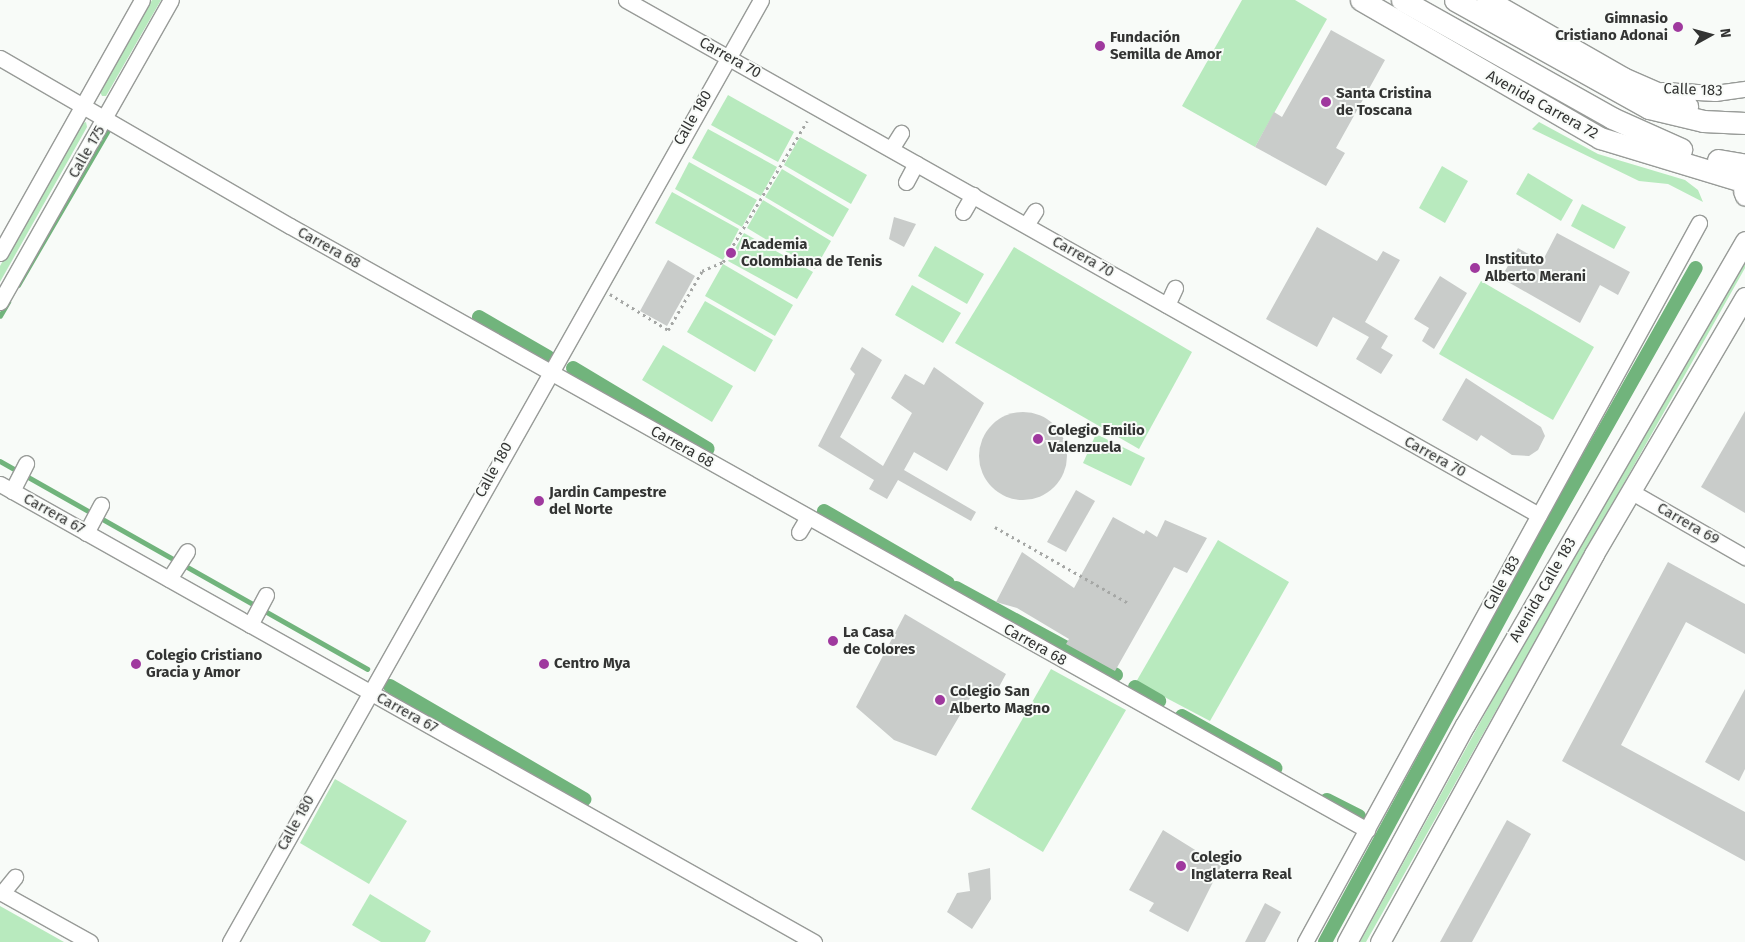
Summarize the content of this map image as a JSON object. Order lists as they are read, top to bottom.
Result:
{
  "streets": {
    "highway": ["Avenida Carrera 72"],
    "main road": ["Avenida Calle 183"],
    "street": [
      "Carrera 70",
      "Calle 183",
      "Calle 180",
      "Calle 175",
      "Carrera 68",
      "Carrera 67",
      "Carrera 69"
    ]
  },
  "crossings": [
    ["Carrera 70", "Calle 183"],
    ["Carrera 70", "Calle 180"],
    ["Calle 183", "Carrera 68"],
    ["Calle 180", "Carrera 68"],
    ["Calle 180", "Carrera 67"],
    ["Calle 175", "Carrera 68"],
    ["Carrera 69", "Avenida Calle 183"]
  ],
  "places": [
    "Gimnasio Cristiano Adonai",
    "Fundación Semilla de Amor",
    "Santa Cristina de Toscana",
    "Academia Colombiana de Tenis",
    "Instituto Alberto Merani",
    "Colegio Emilio Valenzuela",
    "Jardin Campestre del Norte",
    "La Casa de Colores",
    "Colegio Cristiano Gracia y Amor",
    "Centro Mya",
    "Colegio San Alberto Magno",
    "Colegio Inglaterra Real"
  ],
  "north": "right"
}
